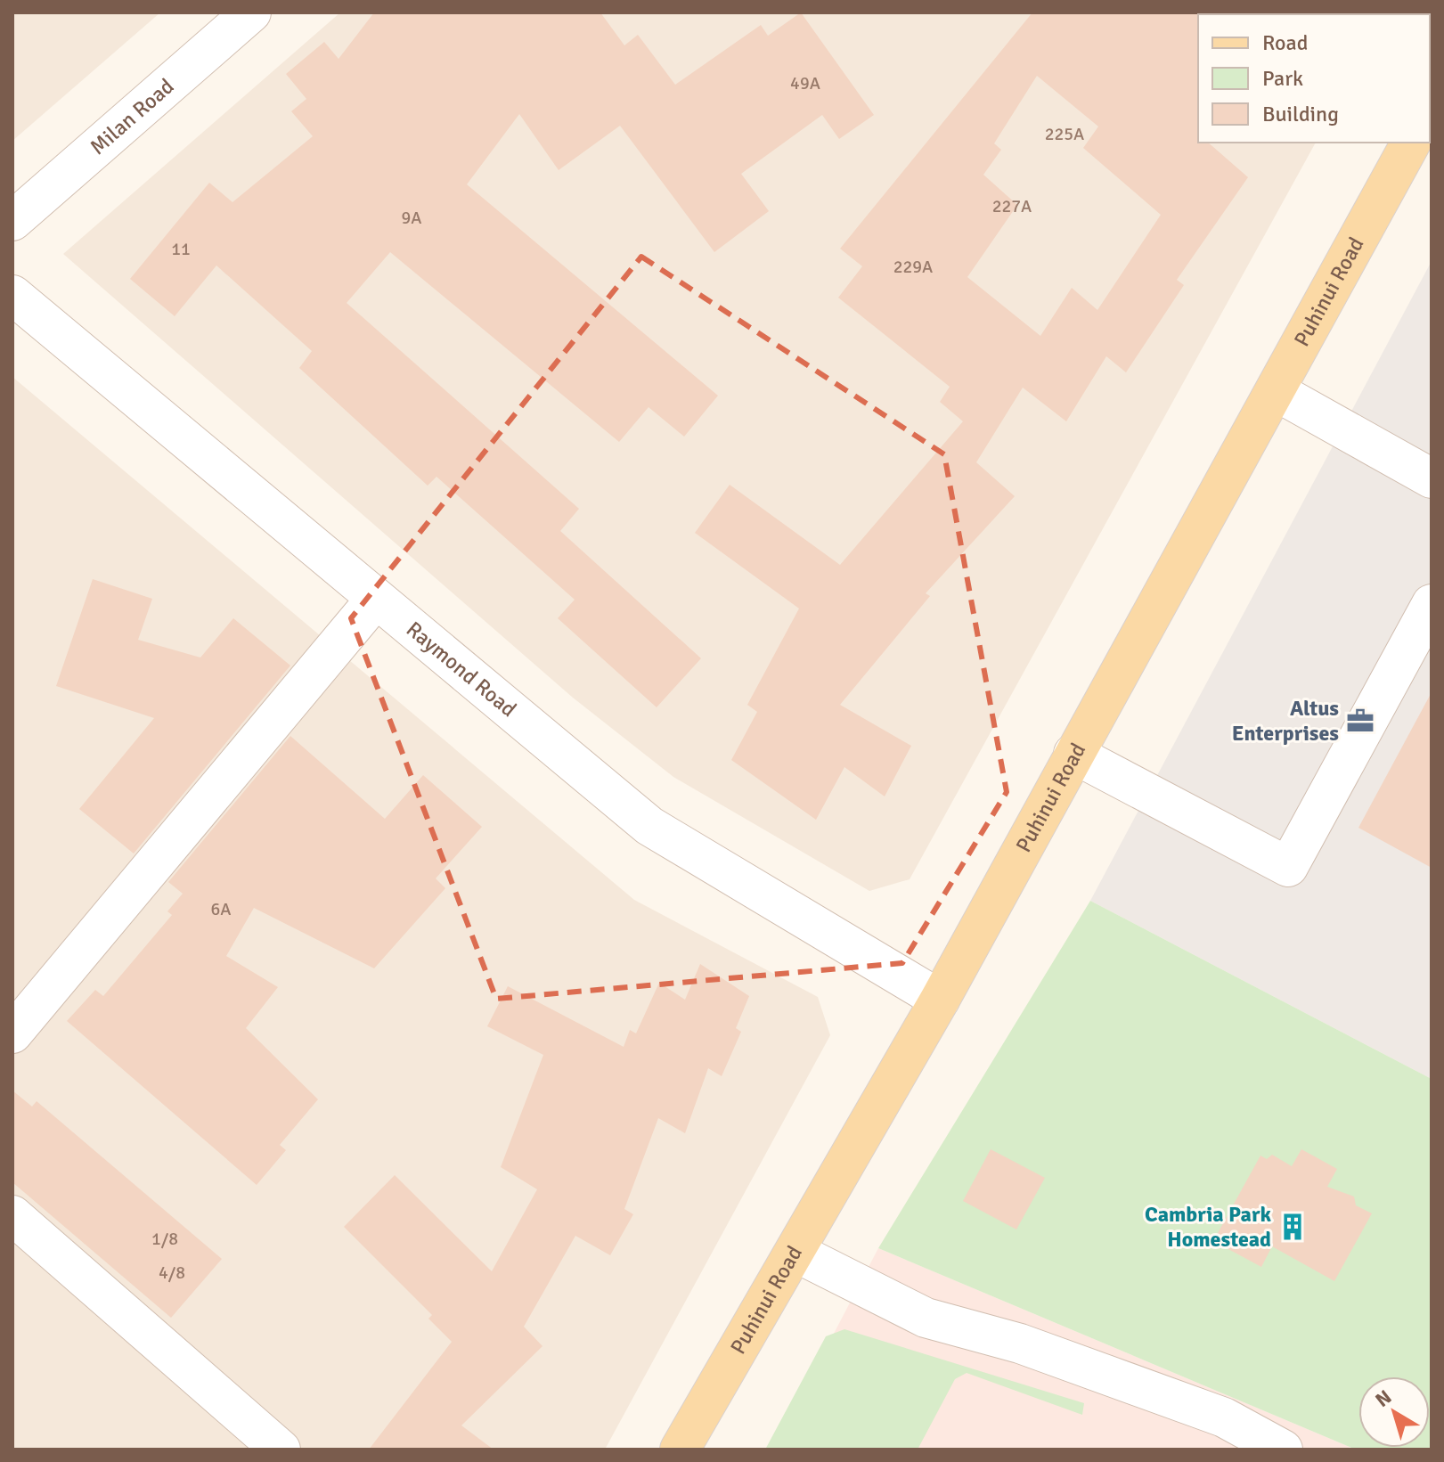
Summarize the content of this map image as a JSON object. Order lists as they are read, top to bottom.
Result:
{
  "streets": {
    "main road": ["Puhinui Road"],
    "street": ["Milan Road", "Raymond Road"]
  },
  "crossings": [
    ["Puhinui Road", "Raymond Road"]
  ],
  "places": {
    "office": ["Altus Enterprises"],
    "building": ["Cambria Park Homestead"]
  },
  "house_numbers": [
    "49A",
    "225A",
    "227A",
    "9A",
    "11",
    "229A",
    "6A",
    "1/8",
    "4/8"
  ],
  "legend": ["Road", "Park", "Building"],
  "north": "top left"
}
